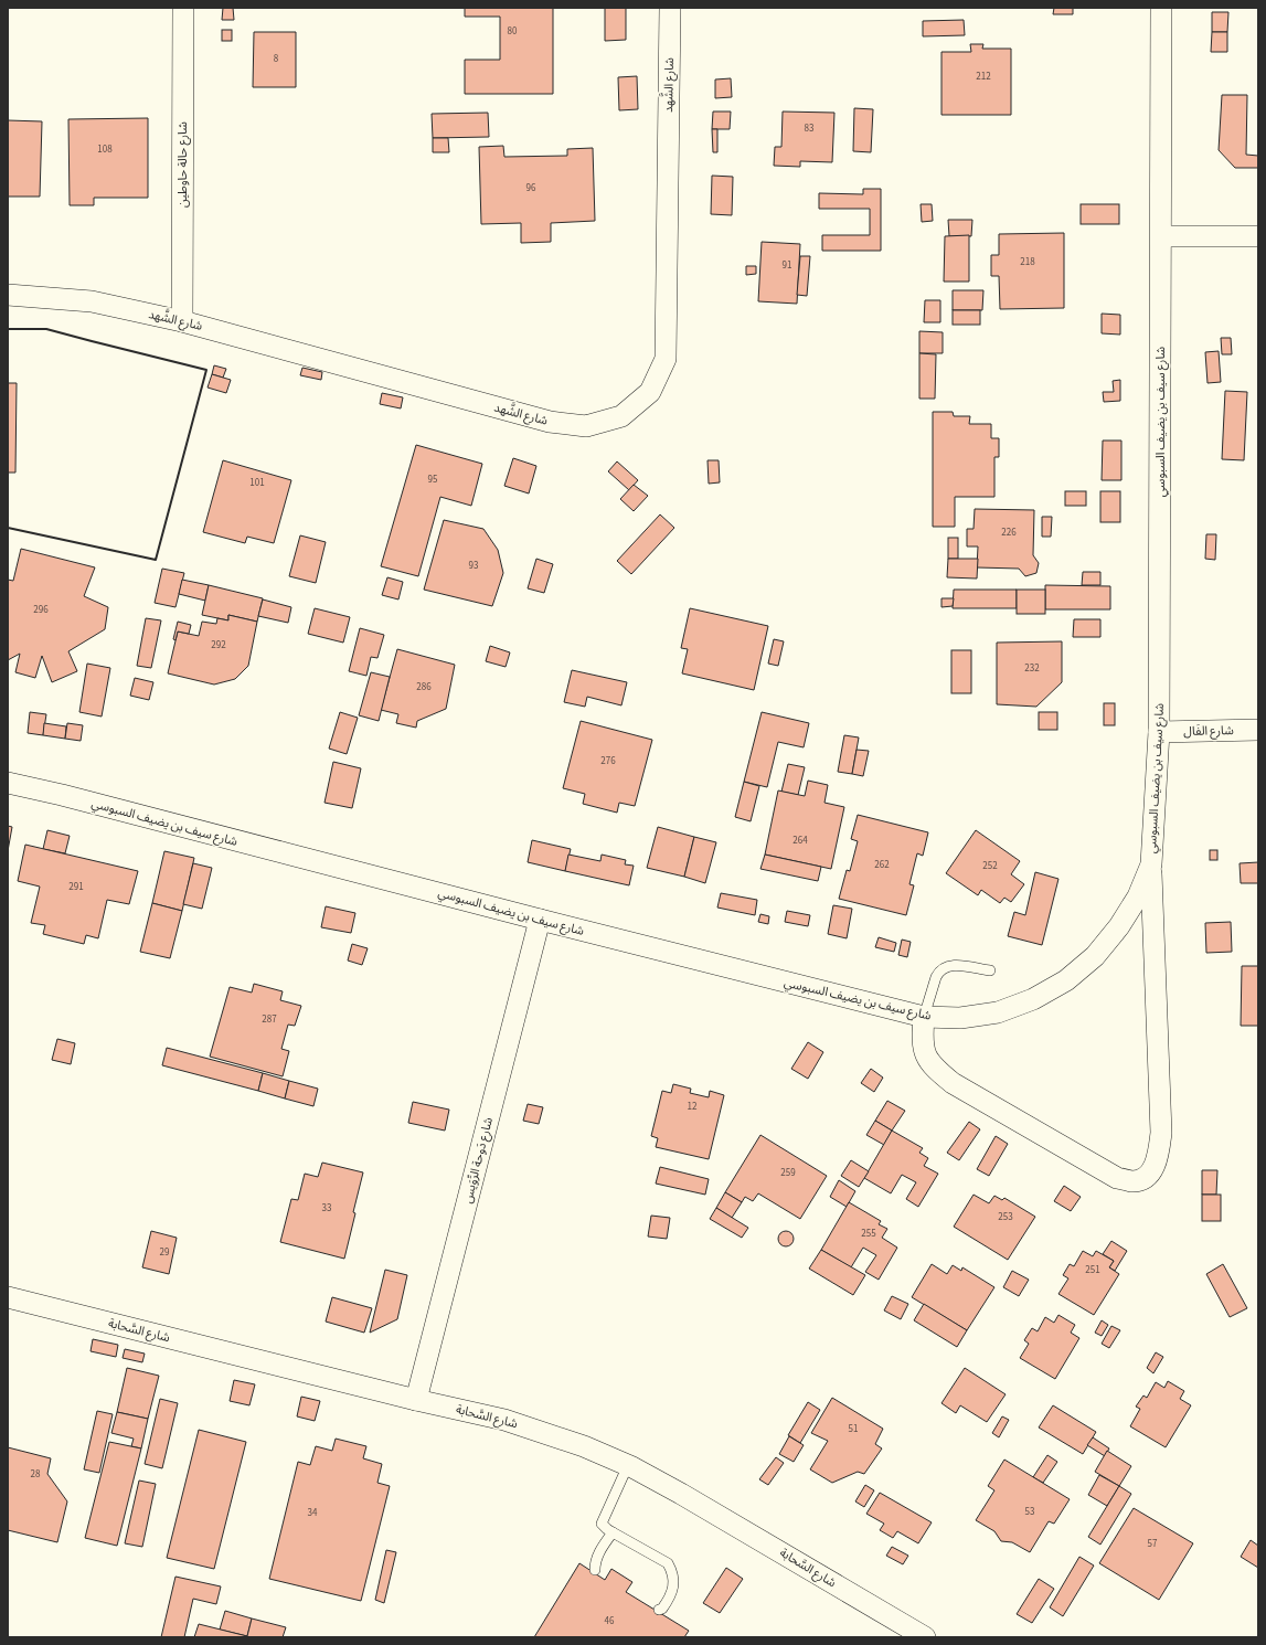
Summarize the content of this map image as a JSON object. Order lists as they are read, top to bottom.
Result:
{
  "streets": {
    "street": [
      "شارع الشَّهد",
      "شارع حالة حاوطين",
      "شارع سيف بن يضيف السبوسي",
      "شارع الفَال",
      "شارع دَوحة الرِّوَيس",
      "شارع السَّحابة"
    ]
  },
  "crossings": [
    ["شارع الشَّهد", "شارع حالة حاوطين"],
    ["شارع سيف بن يضيف السبوسي", "شارع الفَال"],
    ["شارع سيف بن يضيف السبوسي", "شارع دَوحة الرِّوَيس"],
    ["شارع دَوحة الرِّوَيس", "شارع السَّحابة"]
  ],
  "house_numbers": [
    "80",
    "8",
    "212",
    "83",
    "108",
    "96",
    "218",
    "91",
    "95",
    "101",
    "226",
    "93",
    "296",
    "292",
    "232",
    "286",
    "276",
    "264",
    "262",
    "252",
    "291",
    "287",
    "12",
    "259",
    "33",
    "253",
    "255",
    "29",
    "251",
    "51",
    "28",
    "53",
    "34",
    "57",
    "46"
  ]
}
